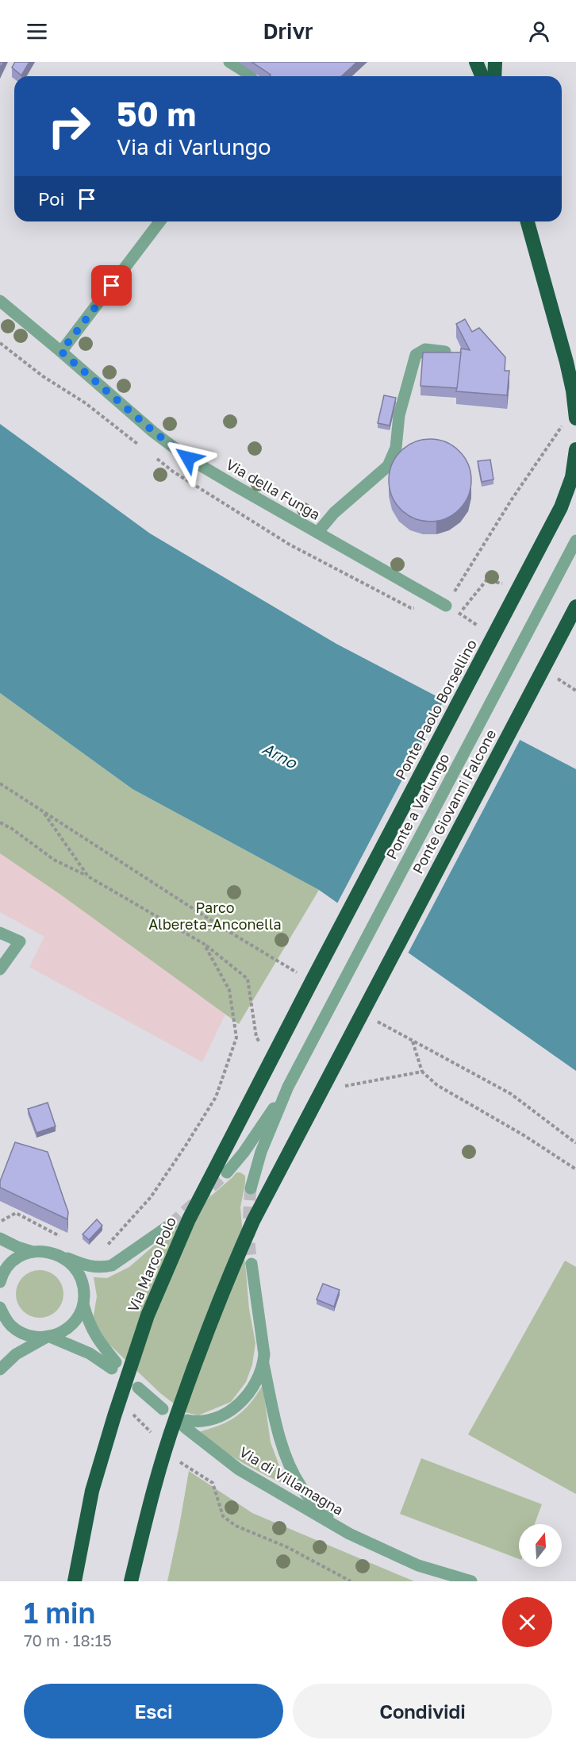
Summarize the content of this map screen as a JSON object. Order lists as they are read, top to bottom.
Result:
{
  "streets": {
    "highway": ["Ponte Paolo Borsellino", "Ponte Giovanni Falcone", "Via Marco Polo"],
    "street": ["Via della Funga", "Ponte a Varlungo", "Via di Villamagna"]
  },
  "crossings": [
    ["Ponte Paolo Borsellino", "Via Marco Polo"]
  ],
  "water": ["Arno"],
  "parks": ["Parco Albereta-Anconella"],
  "north": "top",
  "page": {
    "header": "Drivr",
    "turn": ["50 m", "Via di Varlungo"],
    "then": "Poi",
    "heading": ["1 min", "70 m · 18:15"],
    "buttons": ["Esci", "Condividi"]
  }
}
